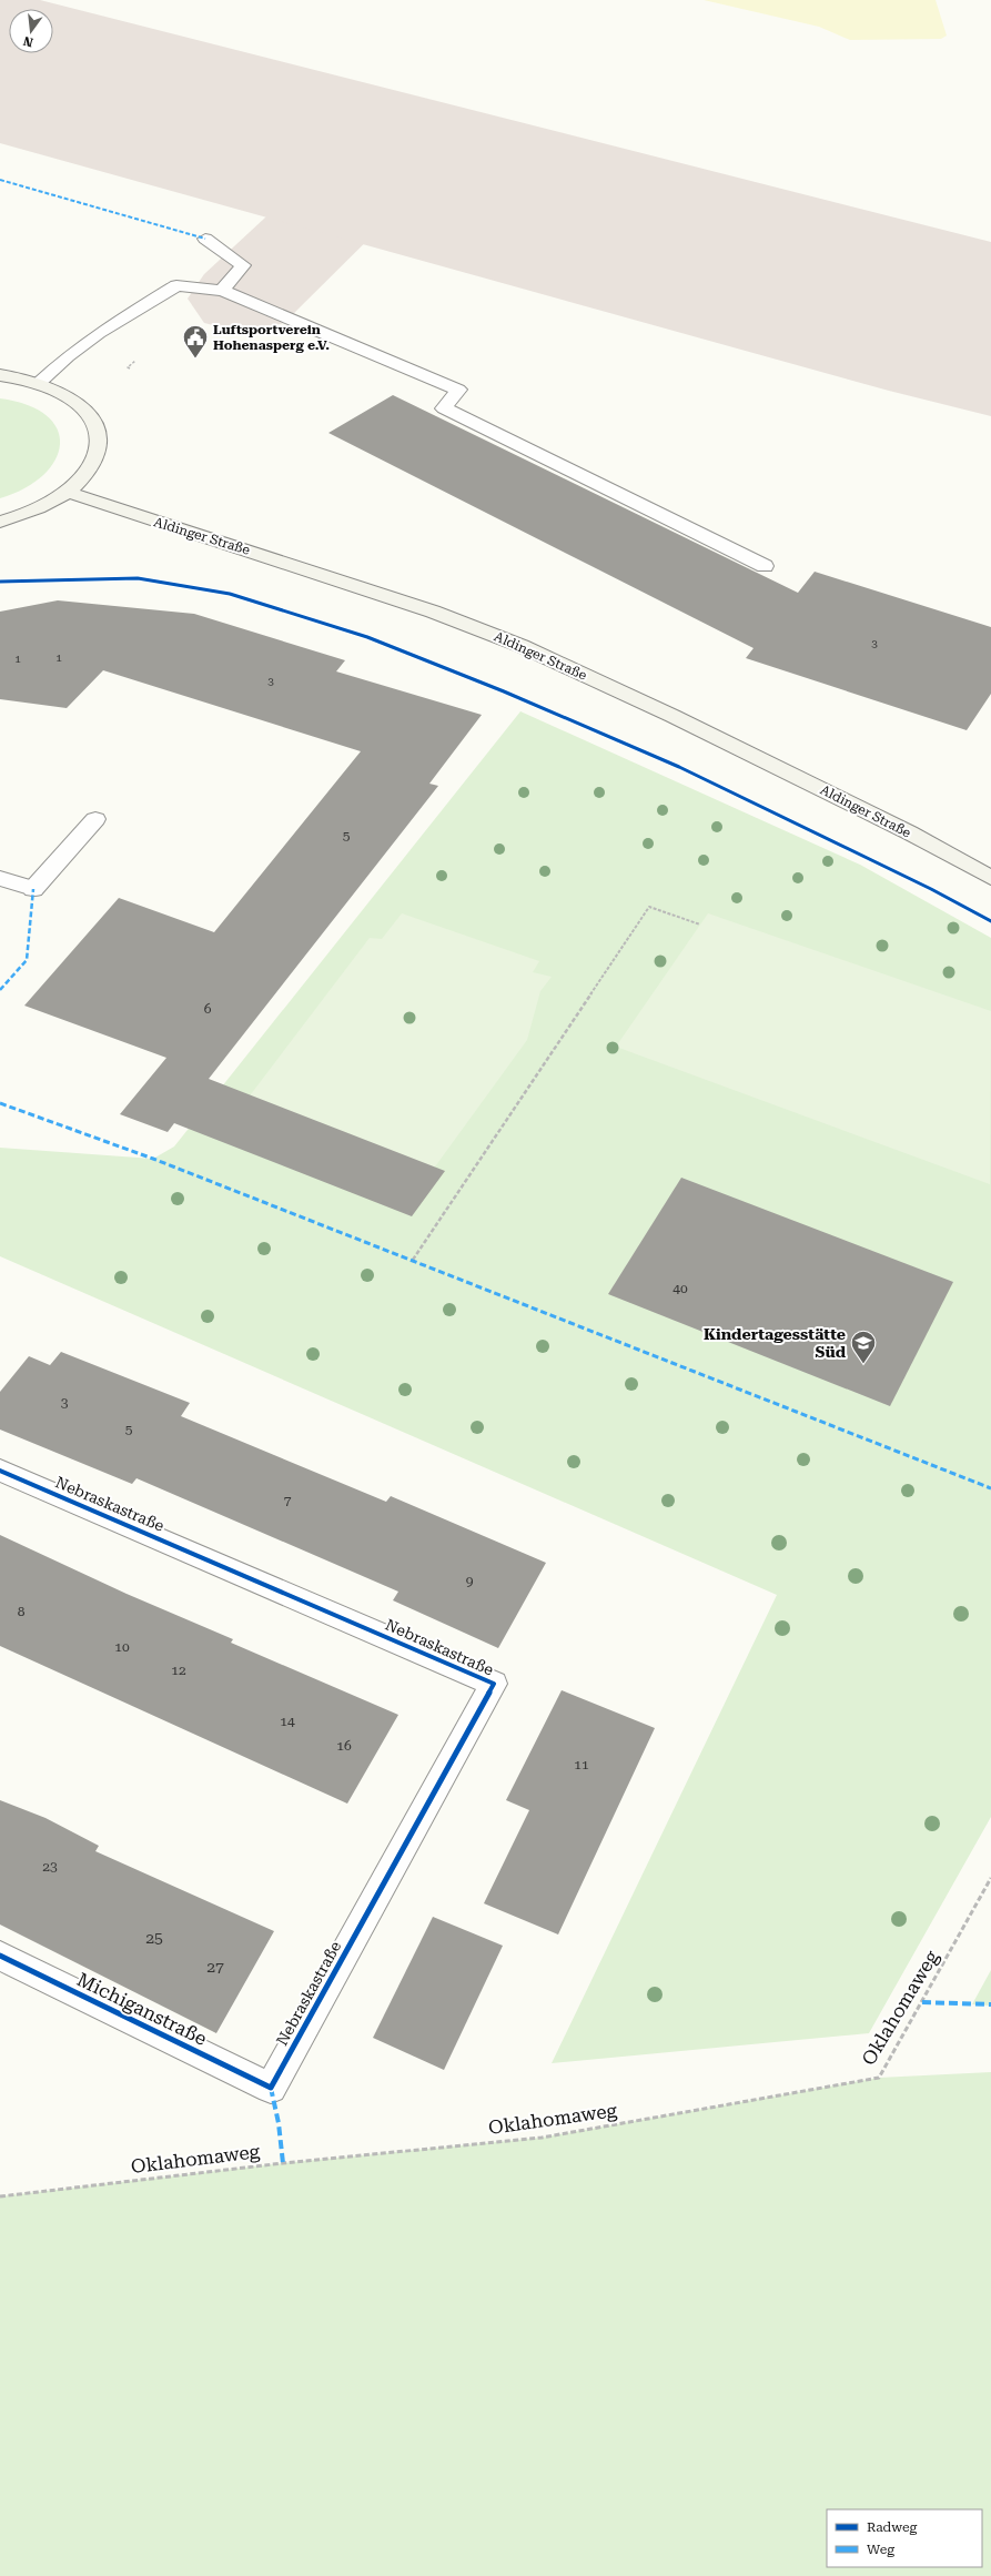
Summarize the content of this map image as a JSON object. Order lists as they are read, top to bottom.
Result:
{
  "streets": {
    "main road": ["Aldinger Straße"],
    "street": ["Nebraskastraße", "Michiganstraße"],
    "path": ["Oklahomaweg"]
  },
  "crossings": [
    ["Nebraskastraße", "Michiganstraße"]
  ],
  "places": {
    "public building": ["Luftsportverein Hohenasperg e.V."],
    "school or university": ["Kindertagesstätte Süd"]
  },
  "house_numbers": [
    "3",
    "1",
    "1",
    "3",
    "5",
    "6",
    "40",
    "3",
    "5",
    "7",
    "9",
    "8",
    "10",
    "12",
    "14",
    "16",
    "11",
    "23",
    "25",
    "27"
  ],
  "legend": ["Radweg", "Weg"],
  "north": "bottom"
}
